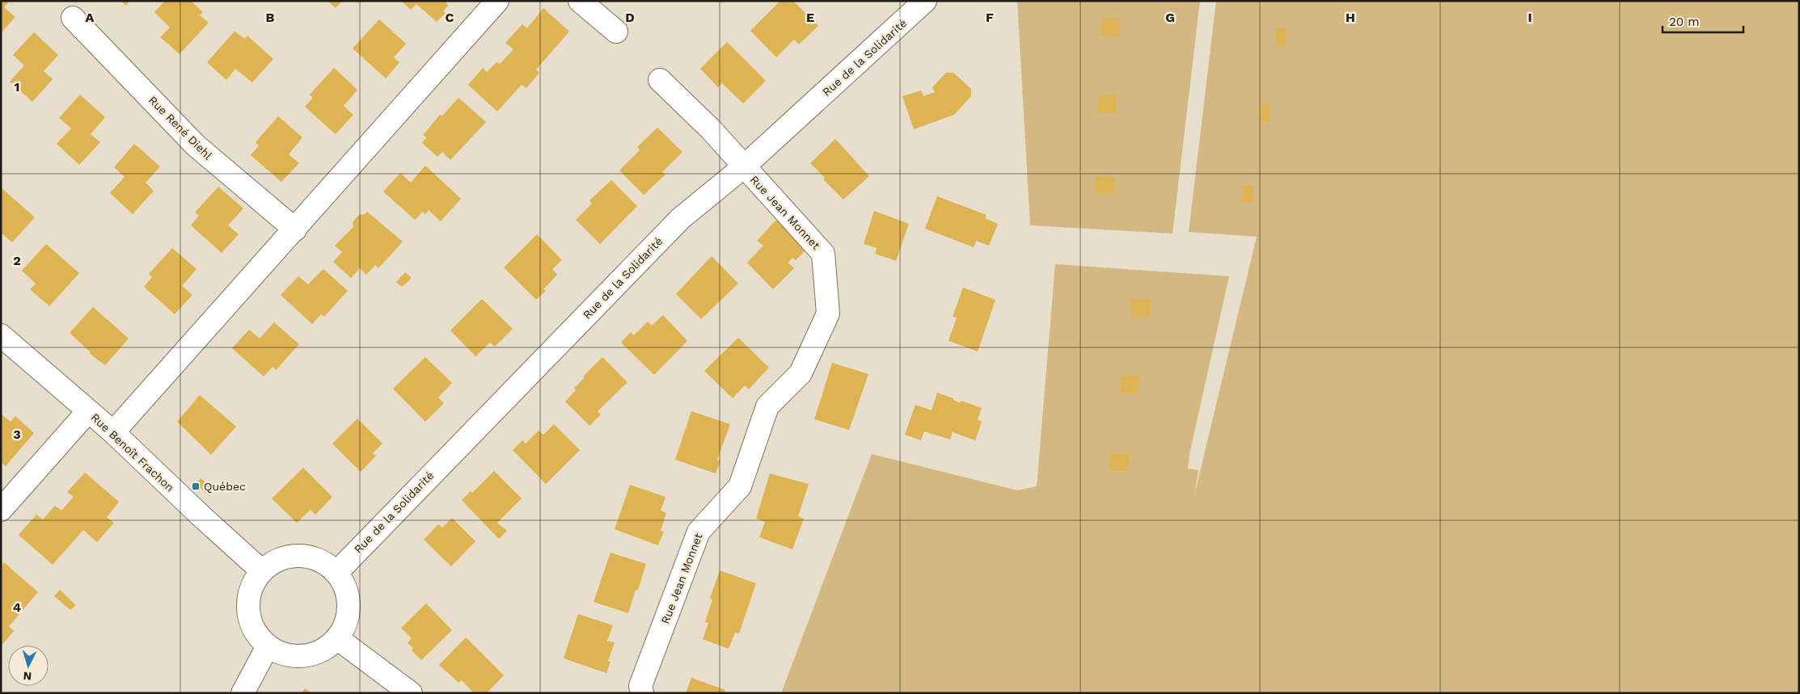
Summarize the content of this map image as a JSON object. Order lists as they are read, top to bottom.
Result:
{
  "streets": {
    "street": [
      "Rue de la Solidarité",
      "Rue René Diehl",
      "Rue Jean Monnet",
      "Rue Benoît Frachon"
    ]
  },
  "crossings": [
    ["Rue de la Solidarité", "Rue Jean Monnet"],
    ["Rue de la Solidarité", "Rue Benoît Frachon"]
  ],
  "places": {
    "transit": ["Québec"]
  },
  "scale_bar": "20 m",
  "north": "bottom",
  "grid": {
    "columns": [
      "A",
      "B",
      "C",
      "D",
      "E",
      "F",
      "G",
      "H",
      "I"
    ],
    "rows": [
      "1",
      "2",
      "3",
      "4"
    ]
  }
}
